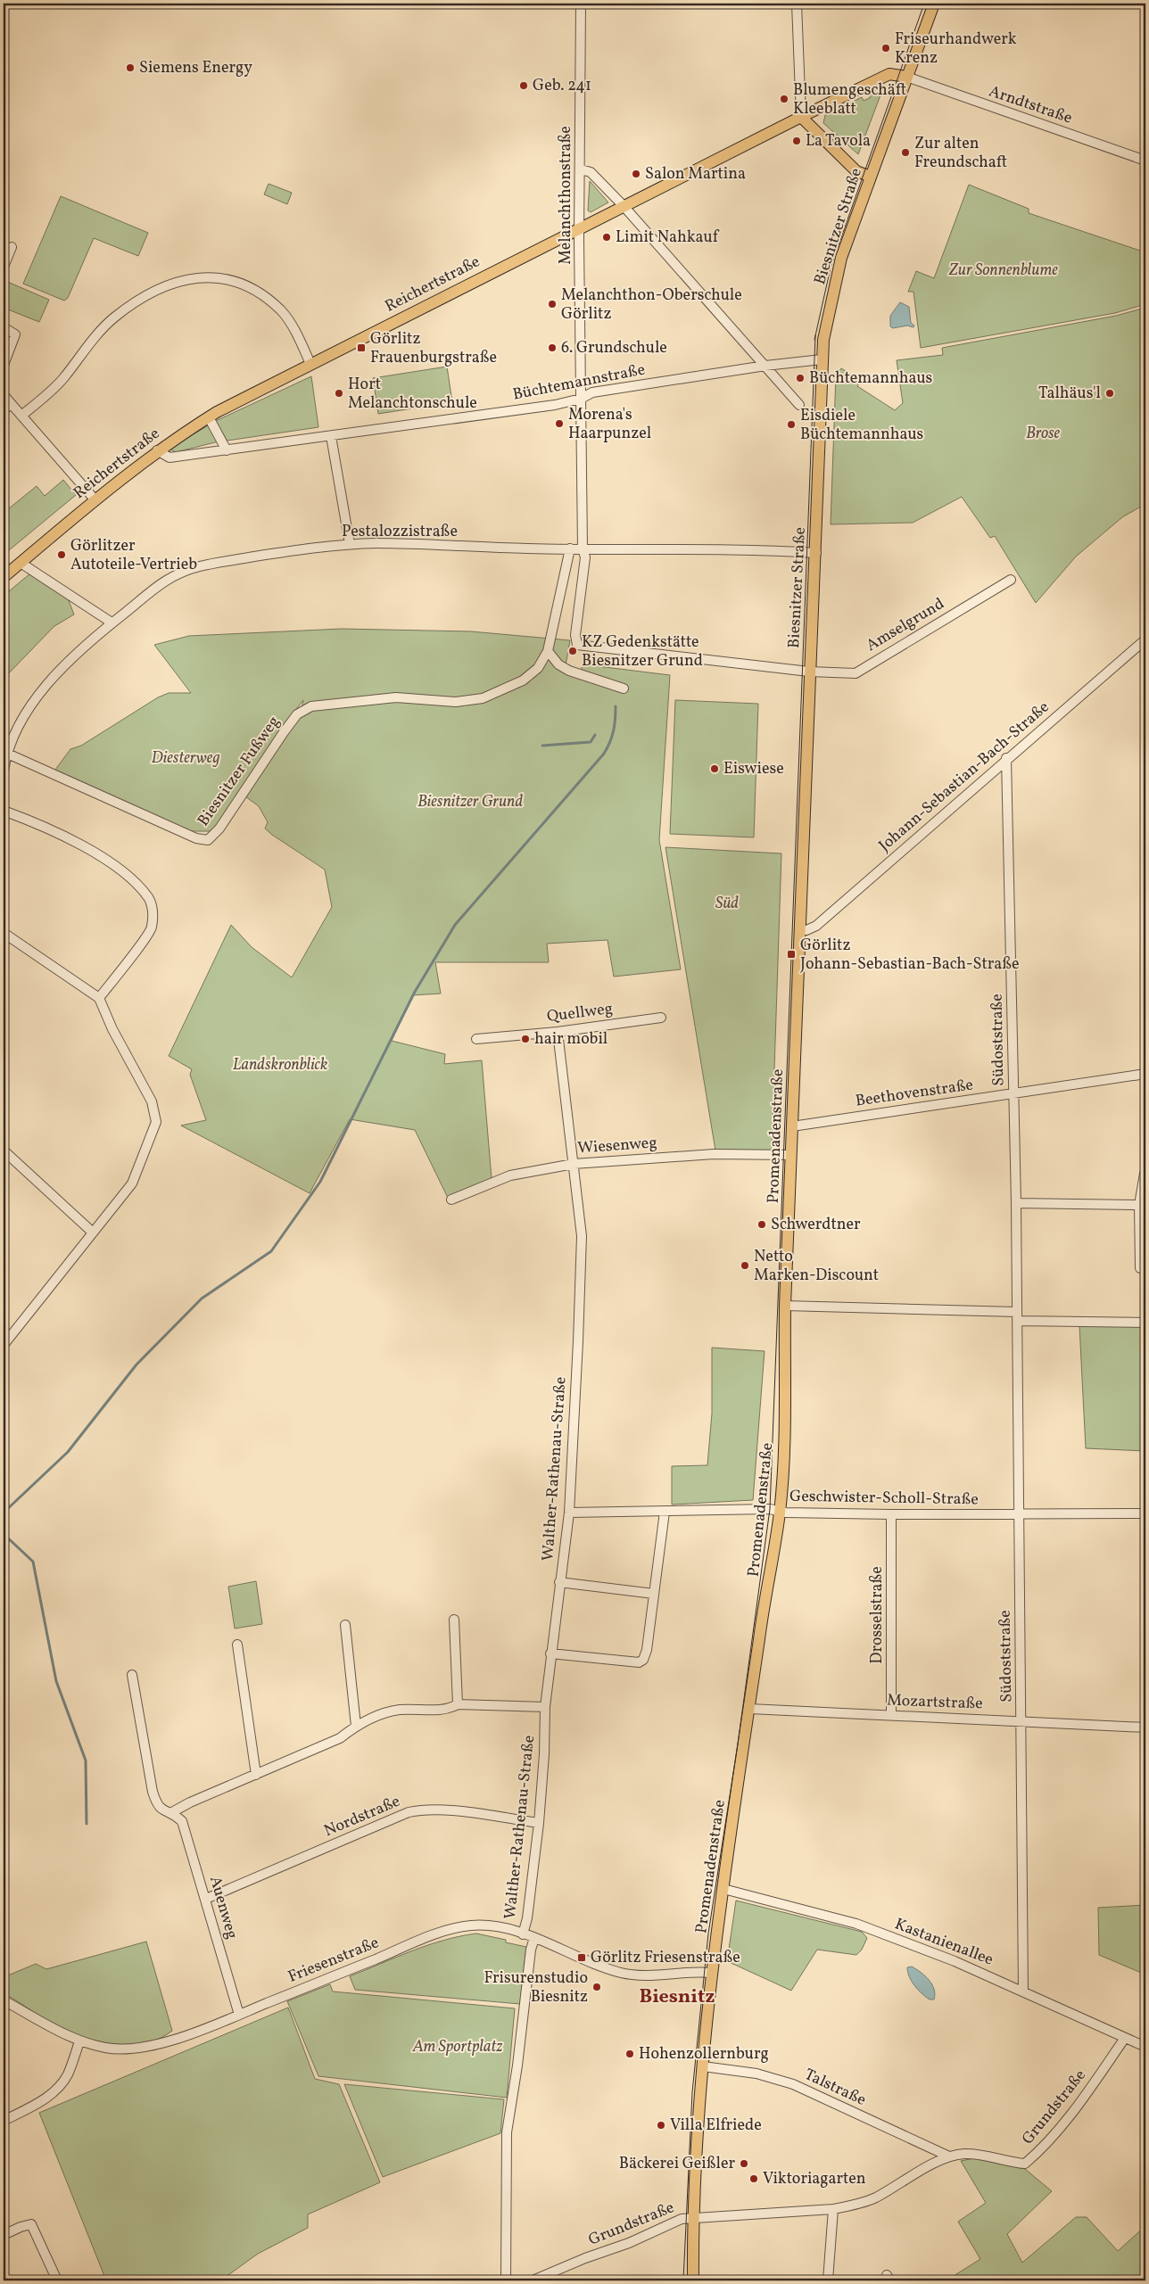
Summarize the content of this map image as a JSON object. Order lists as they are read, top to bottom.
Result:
{
  "streets": {
    "main road": ["Biesnitzer Straße", "Reichertstraße", "Promenadenstraße"],
    "street": [
      "Arndtstraße",
      "Melanchthonstraße",
      "Büchtemannstraße",
      "Pestalozzistraße",
      "Amselgrund",
      "Biesnitzer Fußweg",
      "Johann-Sebastian-Bach-Straße",
      "Quellweg",
      "Südoststraße",
      "Beethovenstraße",
      "Wiesenweg",
      "Walther-Rathenau-Straße",
      "Geschwister-Scholl-Straße",
      "Drosselstraße",
      "Mozartstraße",
      "Nordstraße",
      "Auenweg",
      "Kastanienallee",
      "Friesenstraße",
      "Talstraße",
      "Grundstraße"
    ]
  },
  "crossings": [
    ["Arndtstraße", "Biesnitzer Straße"],
    ["Arndtstraße", "Reichertstraße"],
    ["Melanchthonstraße", "Reichertstraße"],
    ["Melanchthonstraße", "Büchtemannstraße"],
    ["Melanchthonstraße", "Pestalozzistraße"],
    ["Melanchthonstraße", "Amselgrund"],
    ["Biesnitzer Straße", "Reichertstraße"],
    ["Biesnitzer Straße", "Büchtemannstraße"],
    ["Biesnitzer Straße", "Pestalozzistraße"],
    ["Biesnitzer Straße", "Amselgrund"],
    ["Biesnitzer Straße", "Promenadenstraße"],
    ["Reichertstraße", "Büchtemannstraße"],
    ["Pestalozzistraße", "Amselgrund"],
    ["Pestalozzistraße", "Biesnitzer Fußweg"],
    ["Johann-Sebastian-Bach-Straße", "Südoststraße"],
    ["Johann-Sebastian-Bach-Straße", "Promenadenstraße"],
    ["Quellweg", "Walther-Rathenau-Straße"],
    ["Südoststraße", "Beethovenstraße"],
    ["Südoststraße", "Geschwister-Scholl-Straße"],
    ["Südoststraße", "Mozartstraße"],
    ["Südoststraße", "Kastanienallee"],
    ["Beethovenstraße", "Promenadenstraße"],
    ["Promenadenstraße", "Wiesenweg"],
    ["Promenadenstraße", "Geschwister-Scholl-Straße"],
    ["Promenadenstraße", "Mozartstraße"],
    ["Promenadenstraße", "Kastanienallee"],
    ["Promenadenstraße", "Friesenstraße"],
    ["Promenadenstraße", "Talstraße"],
    ["Promenadenstraße", "Grundstraße"],
    ["Wiesenweg", "Walther-Rathenau-Straße"],
    ["Walther-Rathenau-Straße", "Geschwister-Scholl-Straße"],
    ["Walther-Rathenau-Straße", "Nordstraße"],
    ["Walther-Rathenau-Straße", "Friesenstraße"],
    ["Geschwister-Scholl-Straße", "Drosselstraße"],
    ["Drosselstraße", "Mozartstraße"],
    ["Nordstraße", "Auenweg"],
    ["Auenweg", "Friesenstraße"],
    ["Kastanienallee", "Grundstraße"],
    ["Talstraße", "Grundstraße"]
  ],
  "districts": ["Biesnitz"],
  "parks": [
    "Zur Sonnenblume",
    "Brose",
    "Diesterweg",
    "Biesnitzer Grund",
    "Süd",
    "Landskronblick",
    "Am Sportplatz"
  ],
  "places": {
    "other": [
      "Friseurhandwerk Krenz",
      "Siemens Energy",
      "Geb. 241",
      "Blumengeschäft Kleeblatt",
      "La Tavola",
      "Zur alten Freundschaft",
      "Salon Martina",
      "Limit Nahkauf",
      "Melanchthon-Oberschule Görlitz",
      "6. Grundschule",
      "Büchtemannhaus",
      "Hort Melanchtonschule",
      "Talhäus'l",
      "Morena's Haarpunzel",
      "Eisdiele Büchtemannhaus",
      "Görlitzer Autoteile-Vertrieb",
      "KZ Gedenkstätte Biesnitzer Grund",
      "Eiswiese",
      "hair mobil",
      "Schwerdtner",
      "Netto Marken-Discount",
      "Frisurenstudio Biesnitz",
      "Hohenzollernburg",
      "Villa Elfriede",
      "Bäckerei Geißler",
      "Viktoriagarten"
    ],
    "transit": ["Görlitz Frauenburgstraße", "Görlitz Johann-Sebastian-Bach-Straße", "Görlitz Friesenstraße"]
  }
}
